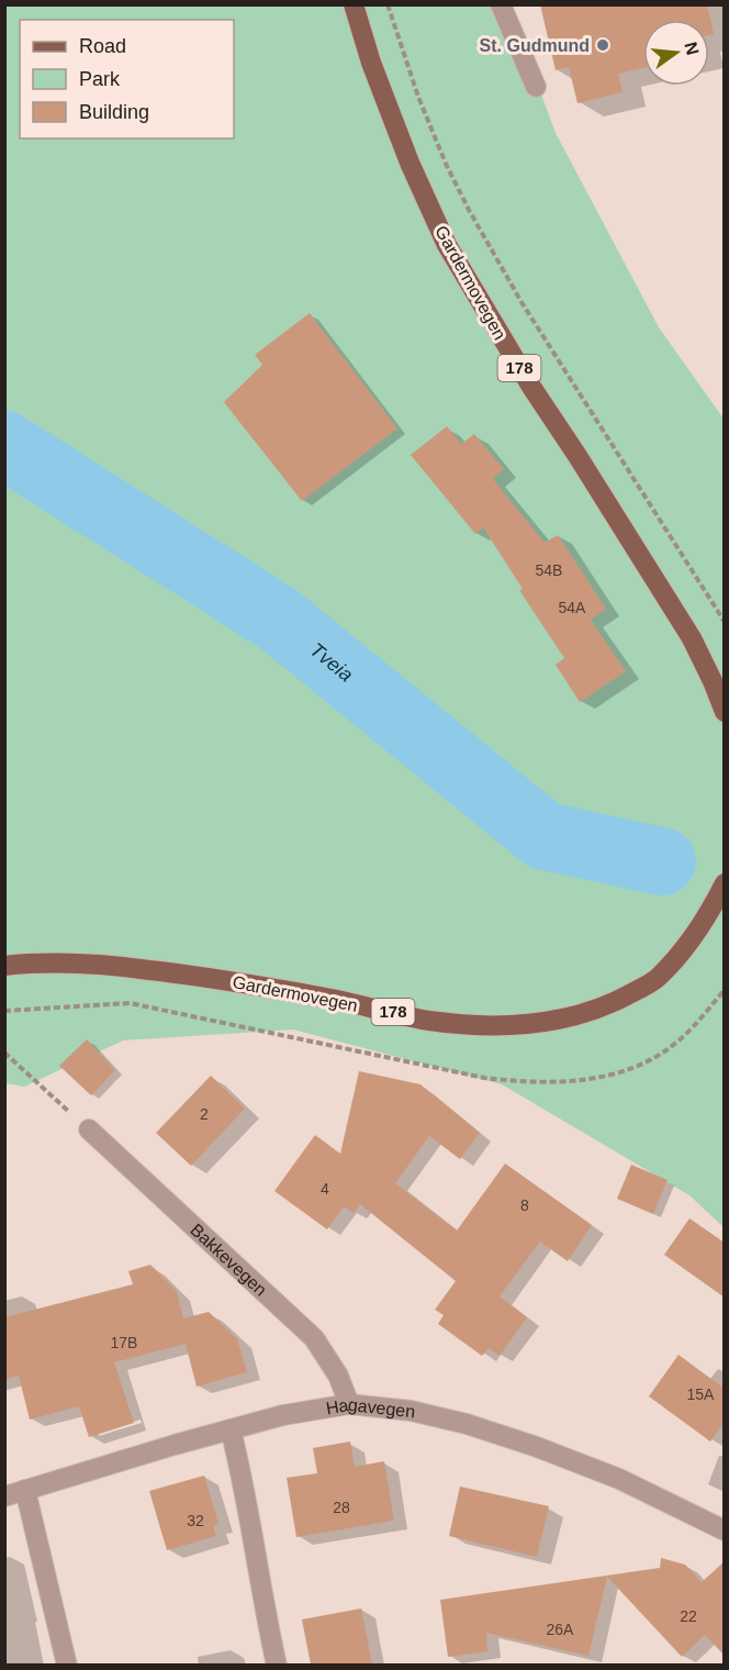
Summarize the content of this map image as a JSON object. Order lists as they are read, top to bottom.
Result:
{
  "streets": {
    "main road": ["Gardermovegen", "178"],
    "street": ["Bakkevegen", "Hagavegen"]
  },
  "crossings": [
    ["Bakkevegen", "Hagavegen"]
  ],
  "water": ["Tveia"],
  "places": ["St. Gudmund"],
  "house_numbers": [
    "54B",
    "54A",
    "2",
    "4",
    "8",
    "17B",
    "15A",
    "28",
    "32",
    "22",
    "26A"
  ],
  "legend": ["Road", "Park", "Building"],
  "north": "right"
}
